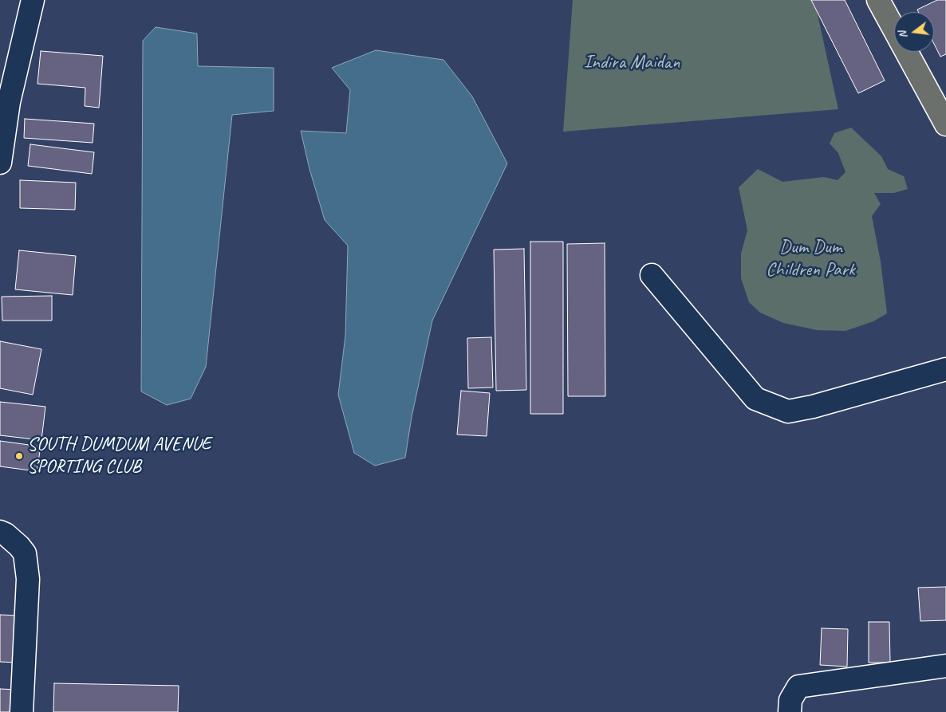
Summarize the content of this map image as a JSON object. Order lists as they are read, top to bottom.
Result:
{
  "parks": ["Indira Maidan", "Dum Dum Children Park"],
  "places": ["SOUTH DUMDUM AVENUE SPORTING CLUB"],
  "north": "left"
}
